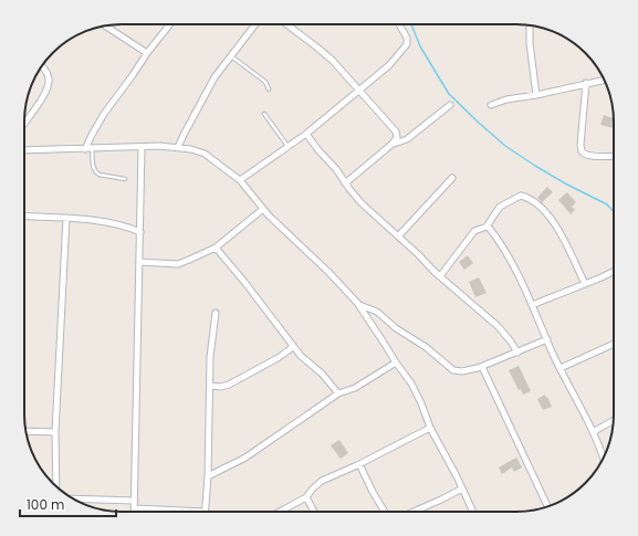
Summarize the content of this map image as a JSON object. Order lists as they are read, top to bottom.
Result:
{
  "scale_bar": "100 m"
}
